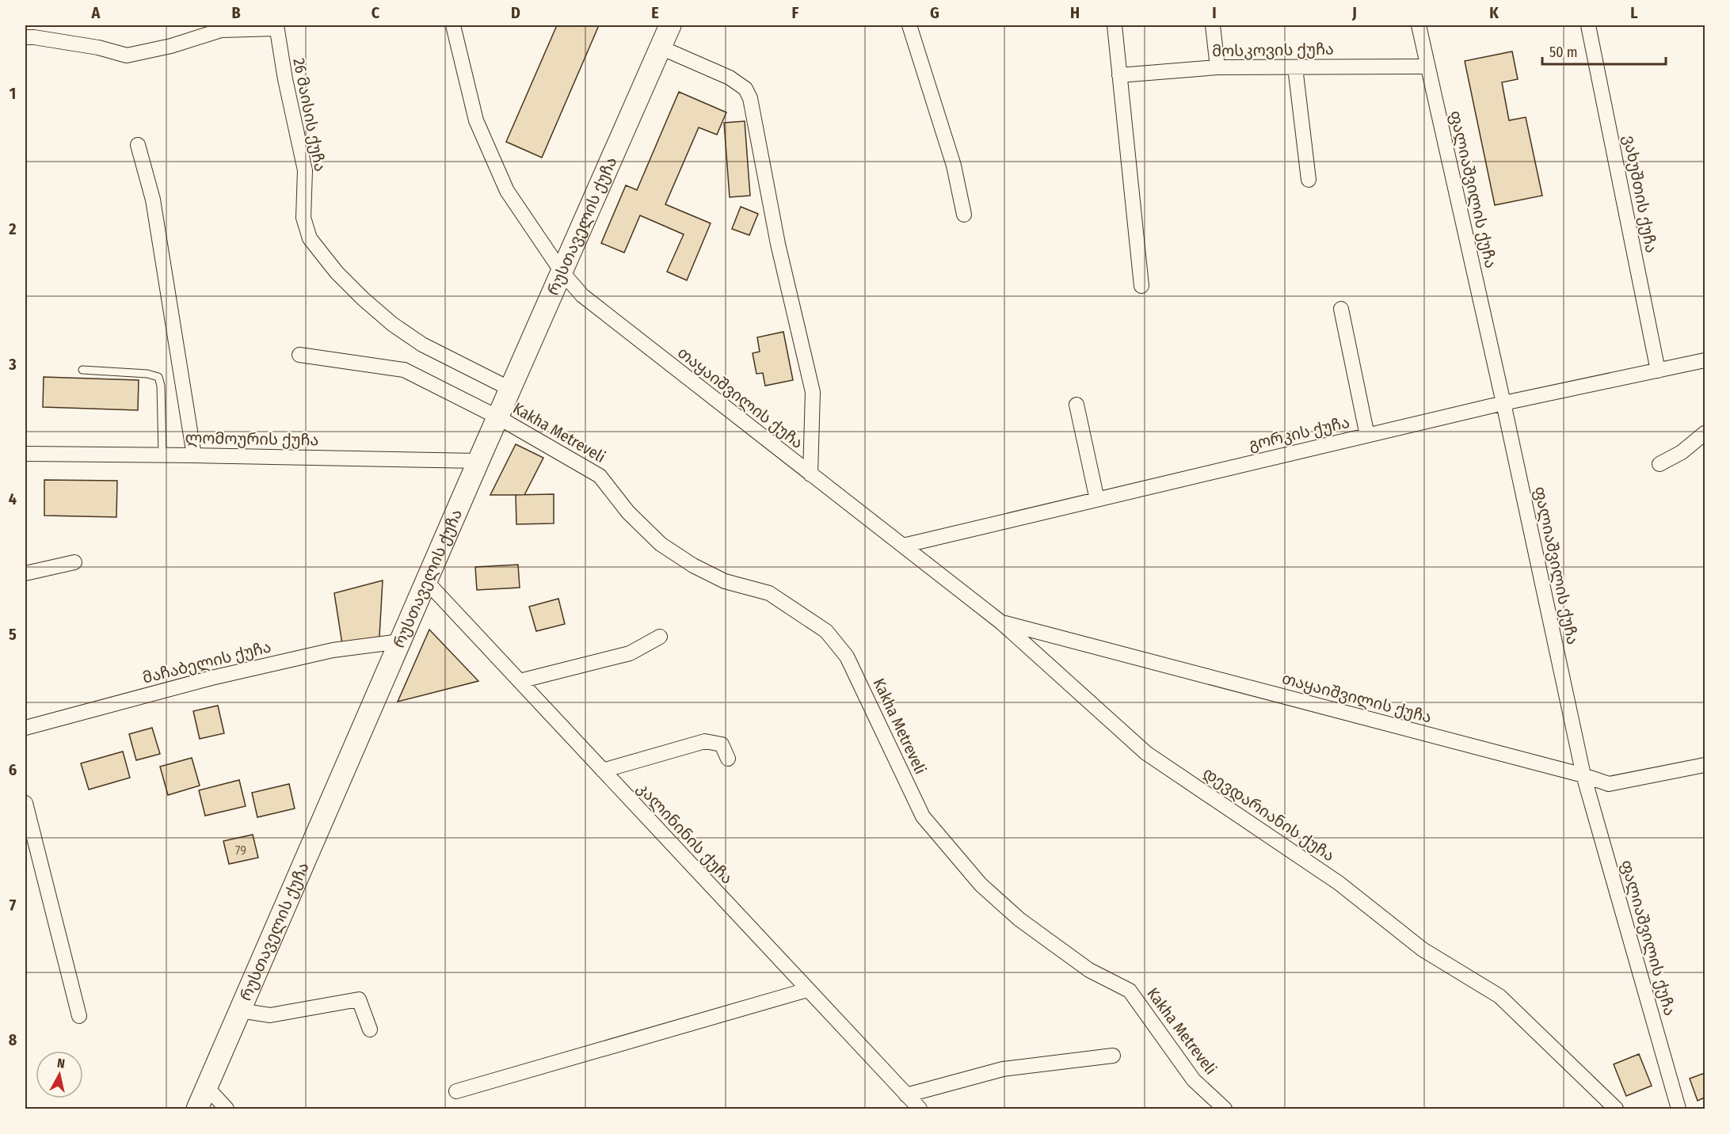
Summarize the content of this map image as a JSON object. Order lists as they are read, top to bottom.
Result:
{
  "streets": {
    "main road": ["რუსთაველის ქუჩა"],
    "street": [
      "მოსკოვის ქუჩა",
      "26 მაისის ქუჩა",
      "ფალიაშვილის ქუჩა",
      "ვახუშთის ქუჩა",
      "თაყაიშვილის ქუჩა",
      "Kakha Metreveli",
      "გორკის ქუჩა",
      "ლომოურის ქუჩა",
      "მაჩაბელის ქუჩა",
      "დევდარიანის ქუჩა",
      "კალინინის ქუჩა"
    ]
  },
  "crossings": [
    ["მოსკოვის ქუჩა", "ფალიაშვილის ქუჩა"],
    ["26 მაისის ქუჩა", "რუსთაველის ქუჩა"],
    ["ფალიაშვილის ქუჩა", "თაყაიშვილის ქუჩა"],
    ["ფალიაშვილის ქუჩა", "გორკის ქუჩა"],
    ["ვახუშთის ქუჩა", "გორკის ქუჩა"],
    ["რუსთაველის ქუჩა", "თაყაიშვილის ქუჩა"],
    ["რუსთაველის ქუჩა", "Kakha Metreveli"],
    ["რუსთაველის ქუჩა", "ლომოურის ქუჩა"],
    ["რუსთაველის ქუჩა", "მაჩაბელის ქუჩა"],
    ["რუსთაველის ქუჩა", "კალინინის ქუჩა"],
    ["თაყაიშვილის ქუჩა", "გორკის ქუჩა"],
    ["თაყაიშვილის ქუჩა", "დევდარიანის ქუჩა"],
    ["გორკის ქუჩა", "დევდარიანის ქუჩა"]
  ],
  "house_numbers": ["79"],
  "scale_bar": "50 m",
  "north": "top",
  "grid": {
    "columns": [
      "A",
      "B",
      "C",
      "D",
      "E",
      "F",
      "G",
      "H",
      "I",
      "J",
      "K",
      "L"
    ],
    "rows": [
      "1",
      "2",
      "3",
      "4",
      "5",
      "6",
      "7",
      "8"
    ]
  }
}
